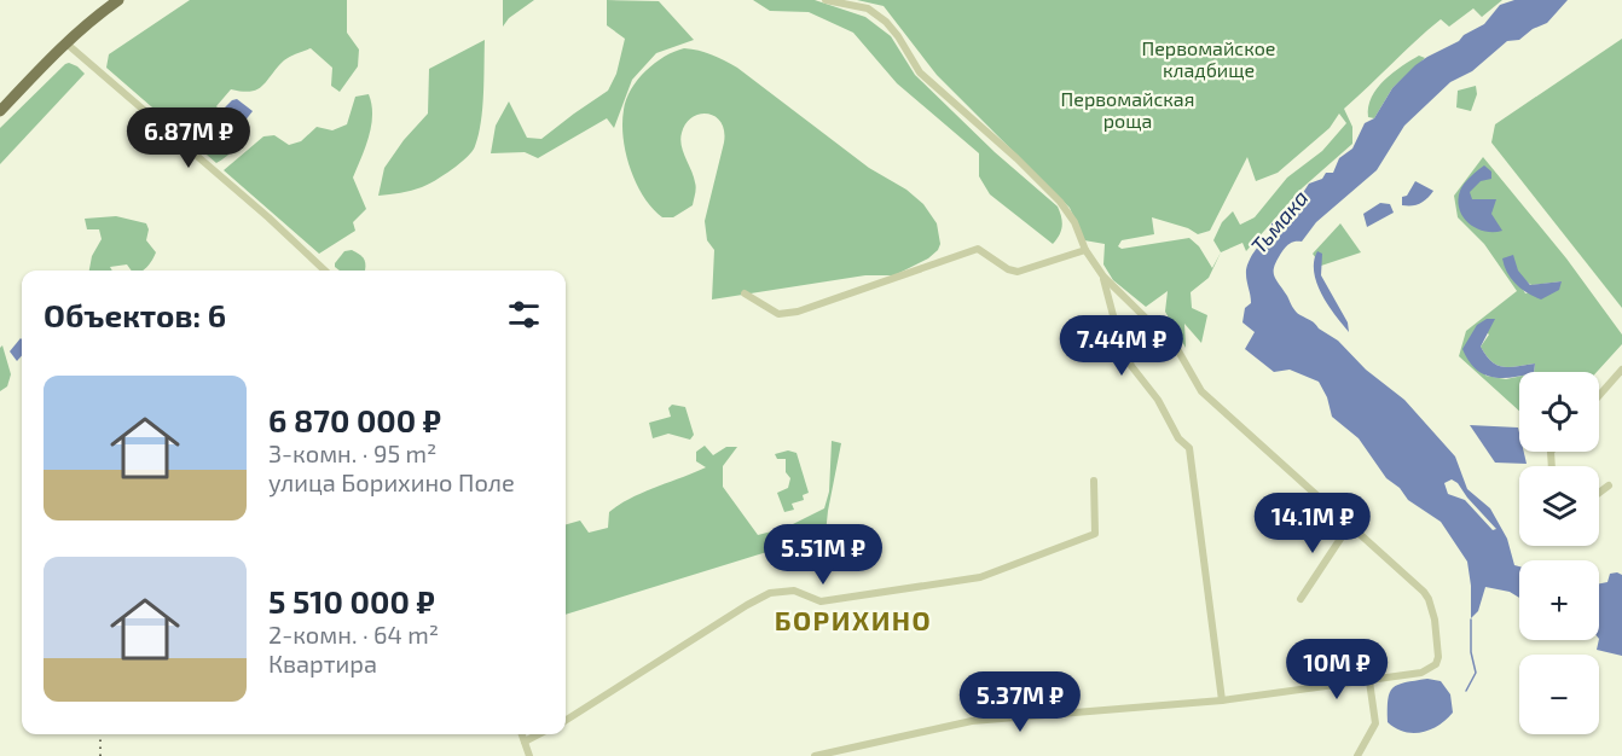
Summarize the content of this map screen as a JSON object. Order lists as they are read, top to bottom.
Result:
{
  "districts": ["БОРИХИНО"],
  "water": ["Тьмака"],
  "parks": ["Первомайское кладбище", "Первомайская роща"],
  "page": {
    "price": [
      "6.87M ₽",
      "7.44M ₽",
      "14.1M ₽",
      "5.51M ₽",
      "10M ₽",
      "5.37M ₽"
    ],
    "heading": "Объектов: 6",
    "list": [
      {
        "name": "6 870 000 ₽",
        "note": "3-комн. · 95 m² · улица Борихино Поле"
      },
      {
        "name": "5 510 000 ₽",
        "note": "2-комн. · 64 m² · Квартира"
      }
    ],
    "map_buttons": ["+", "−"]
  }
}
